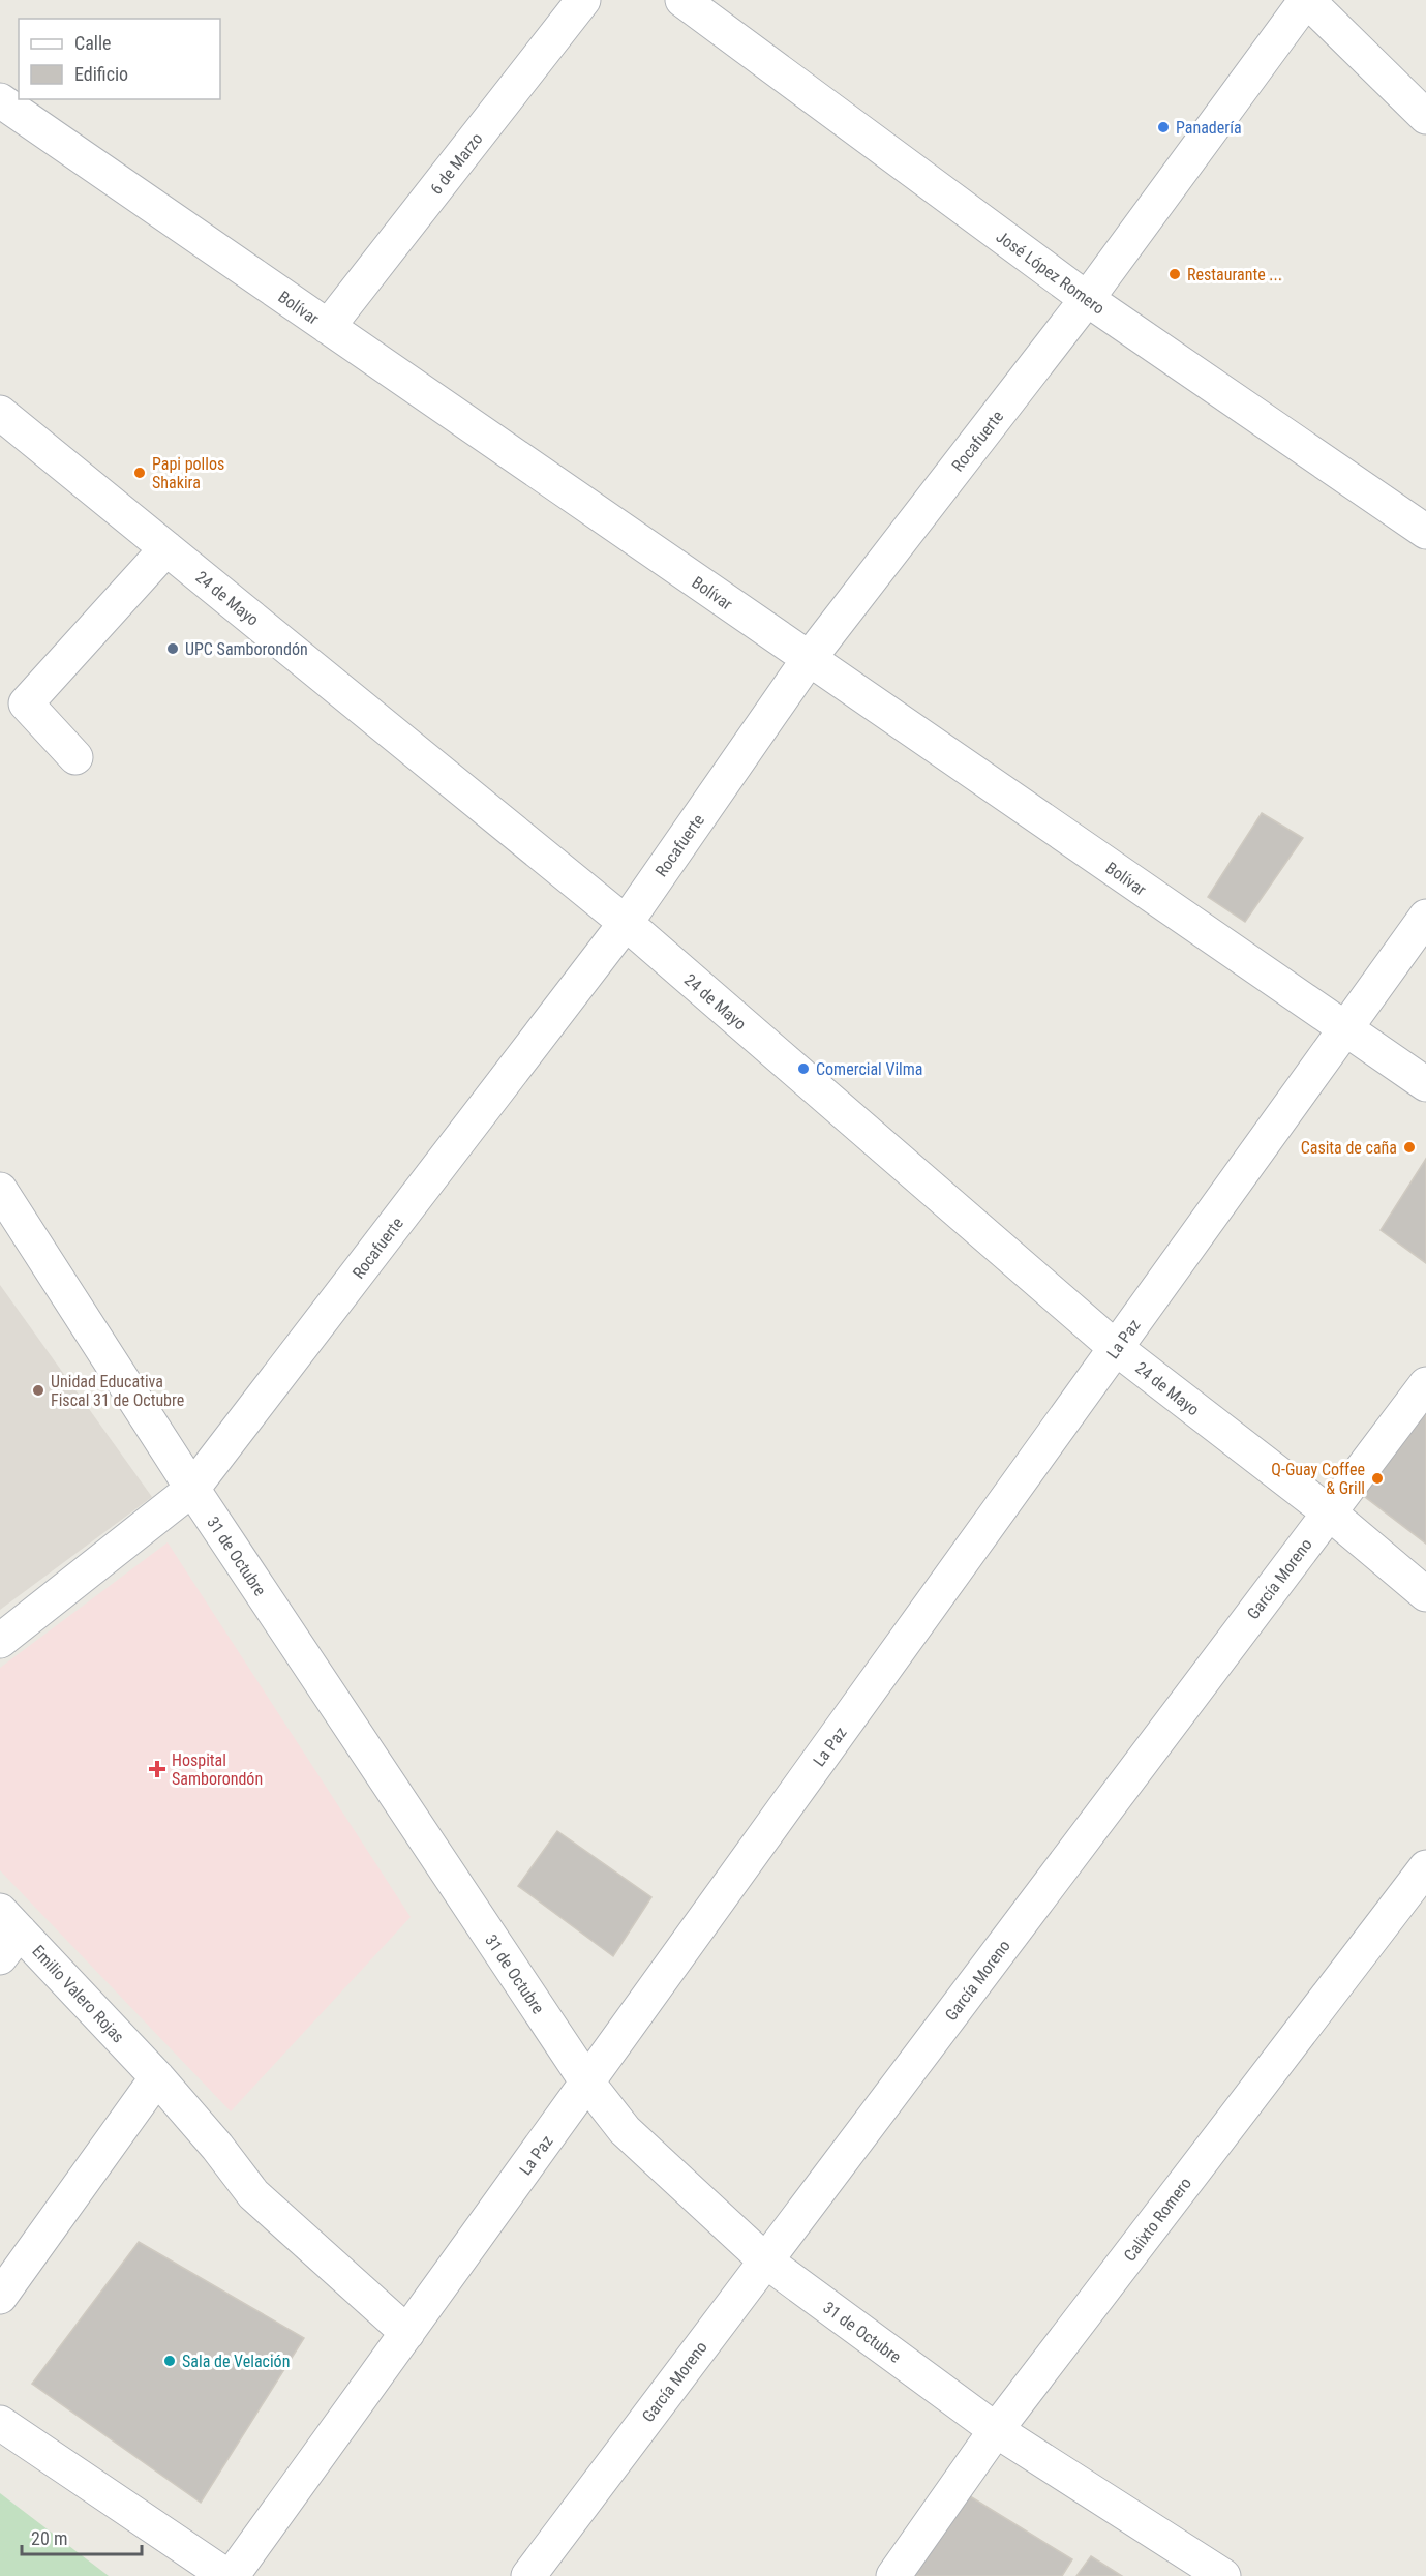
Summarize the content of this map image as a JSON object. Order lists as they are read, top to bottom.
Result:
{
  "streets": {
    "street": [
      "6 de Marzo",
      "José López Romero",
      "Bolívar",
      "Rocafuerte",
      "24 de Mayo",
      "La Paz",
      "31 de Octubre",
      "García Moreno",
      "Emilio Valero Rojas",
      "Calixto Romero"
    ]
  },
  "crossings": [
    ["6 de Marzo", "Bolívar"],
    ["José López Romero", "Rocafuerte"],
    ["Bolívar", "Rocafuerte"],
    ["Bolívar", "La Paz"],
    ["Rocafuerte", "24 de Mayo"],
    ["Rocafuerte", "31 de Octubre"],
    ["24 de Mayo", "La Paz"],
    ["24 de Mayo", "García Moreno"],
    ["La Paz", "31 de Octubre"],
    ["La Paz", "Emilio Valero Rojas"],
    ["31 de Octubre", "García Moreno"],
    ["31 de Octubre", "Calixto Romero"]
  ],
  "places": {
    "other": [
      "Panadería",
      "Restaurante ...",
      "Papi pollos Shakira",
      "UPC Samborondón",
      "Comercial Vilma",
      "Casita de caña",
      "Unidad Educativa Fiscal 31 de Octubre",
      "Q-Guay Coffee & Grill",
      "Sala de Velación"
    ],
    "health": ["Hospital Samborondón"]
  },
  "legend": ["Calle", "Edificio"],
  "scale_bar": "20 m"
}
